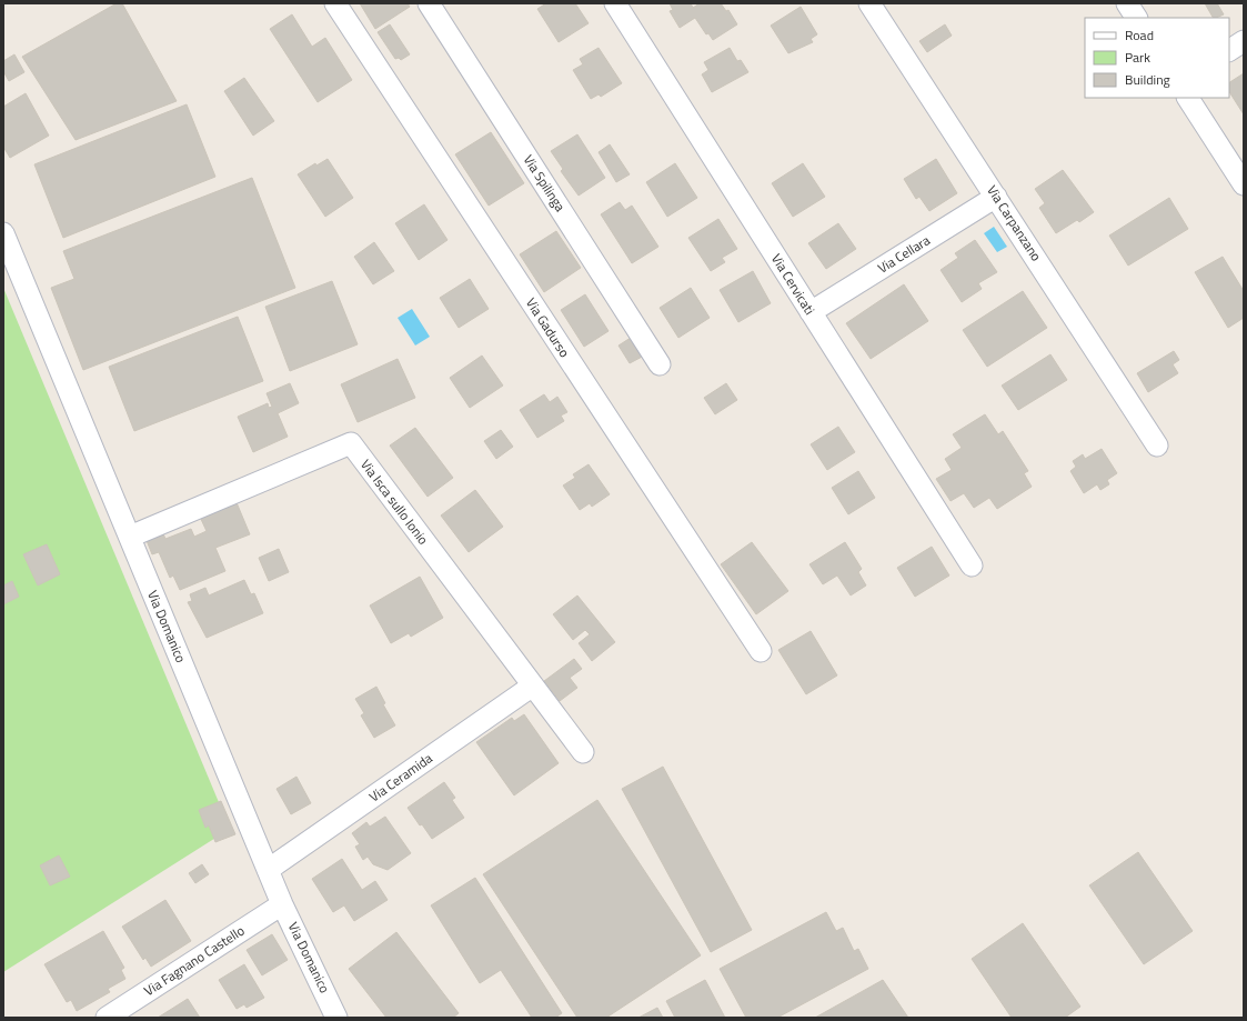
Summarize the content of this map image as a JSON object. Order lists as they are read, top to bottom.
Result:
{
  "streets": {
    "street": [
      "Via Spilinga",
      "Via Carpanzano",
      "Via Cellara",
      "Via Cervicati",
      "Via Gadurso",
      "Via Isca sullo Ionio",
      "Via Domanico",
      "Via Ceramida",
      "Via Fagnano Castello"
    ]
  },
  "crossings": [
    ["Via Carpanzano", "Via Cellara"],
    ["Via Cellara", "Via Cervicati"],
    ["Via Isca sullo Ionio", "Via Domanico"],
    ["Via Isca sullo Ionio", "Via Ceramida"],
    ["Via Domanico", "Via Ceramida"],
    ["Via Domanico", "Via Fagnano Castello"]
  ],
  "legend": ["Road", "Park", "Building"]
}
